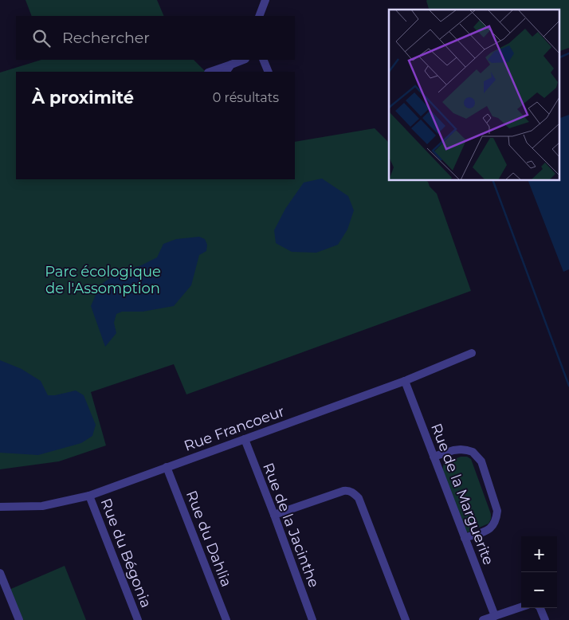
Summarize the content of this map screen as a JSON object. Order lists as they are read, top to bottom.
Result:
{
  "streets": {
    "street": [
      "Rue Francoeur",
      "Rue de la Marguerite",
      "Rue de la Jacinthe",
      "Rue du Dahlia",
      "Rue du Bégonia"
    ]
  },
  "crossings": [
    ["Rue Francoeur", "Rue de la Marguerite"],
    ["Rue Francoeur", "Rue de la Jacinthe"],
    ["Rue Francoeur", "Rue du Dahlia"],
    ["Rue Francoeur", "Rue du Bégonia"]
  ],
  "parks": ["Parc écologique de l'Assomption"],
  "page": {
    "search": "Rechercher",
    "heading": ["À proximité", "0 résultats"],
    "map_buttons": ["+", "−"]
  }
}
